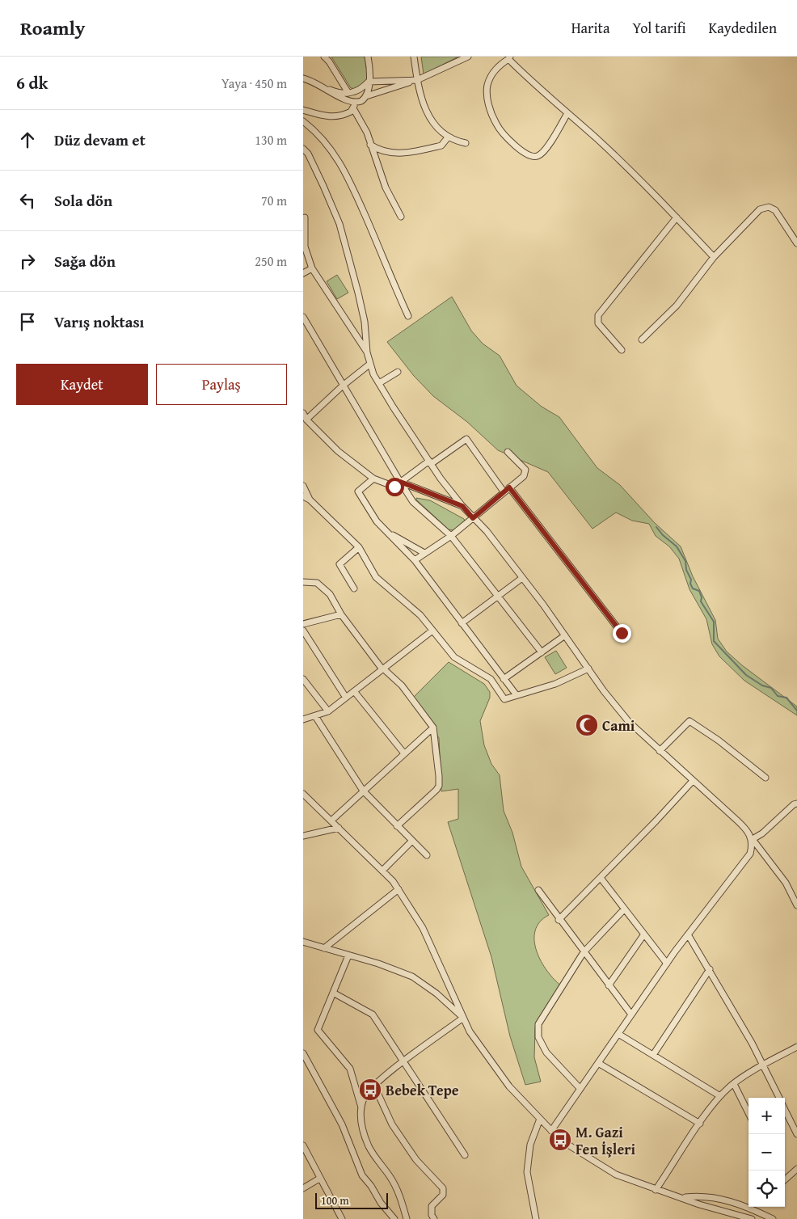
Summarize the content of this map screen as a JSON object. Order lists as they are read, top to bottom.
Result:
{
  "places": {
    "mosque": ["Cami"],
    "bus stop": ["Bebek Tepe", "M. Gazi Fen İşleri"]
  },
  "scale_bar": "100 m",
  "page": {
    "header": "Roamly",
    "nav": ["Harita", "Yol tarifi", "Kaydedilen"],
    "heading": ["6 dk", "Yaya · 450 m"],
    "list": [
      ["Düz devam et", "130 m"],
      ["Sola dön", "70 m"],
      ["Sağa dön", "250 m"],
      "Varış noktası"
    ],
    "buttons": ["Kaydet", "Paylaş"],
    "map_buttons": ["+", "−"],
    "scale": "100 m"
  }
}
